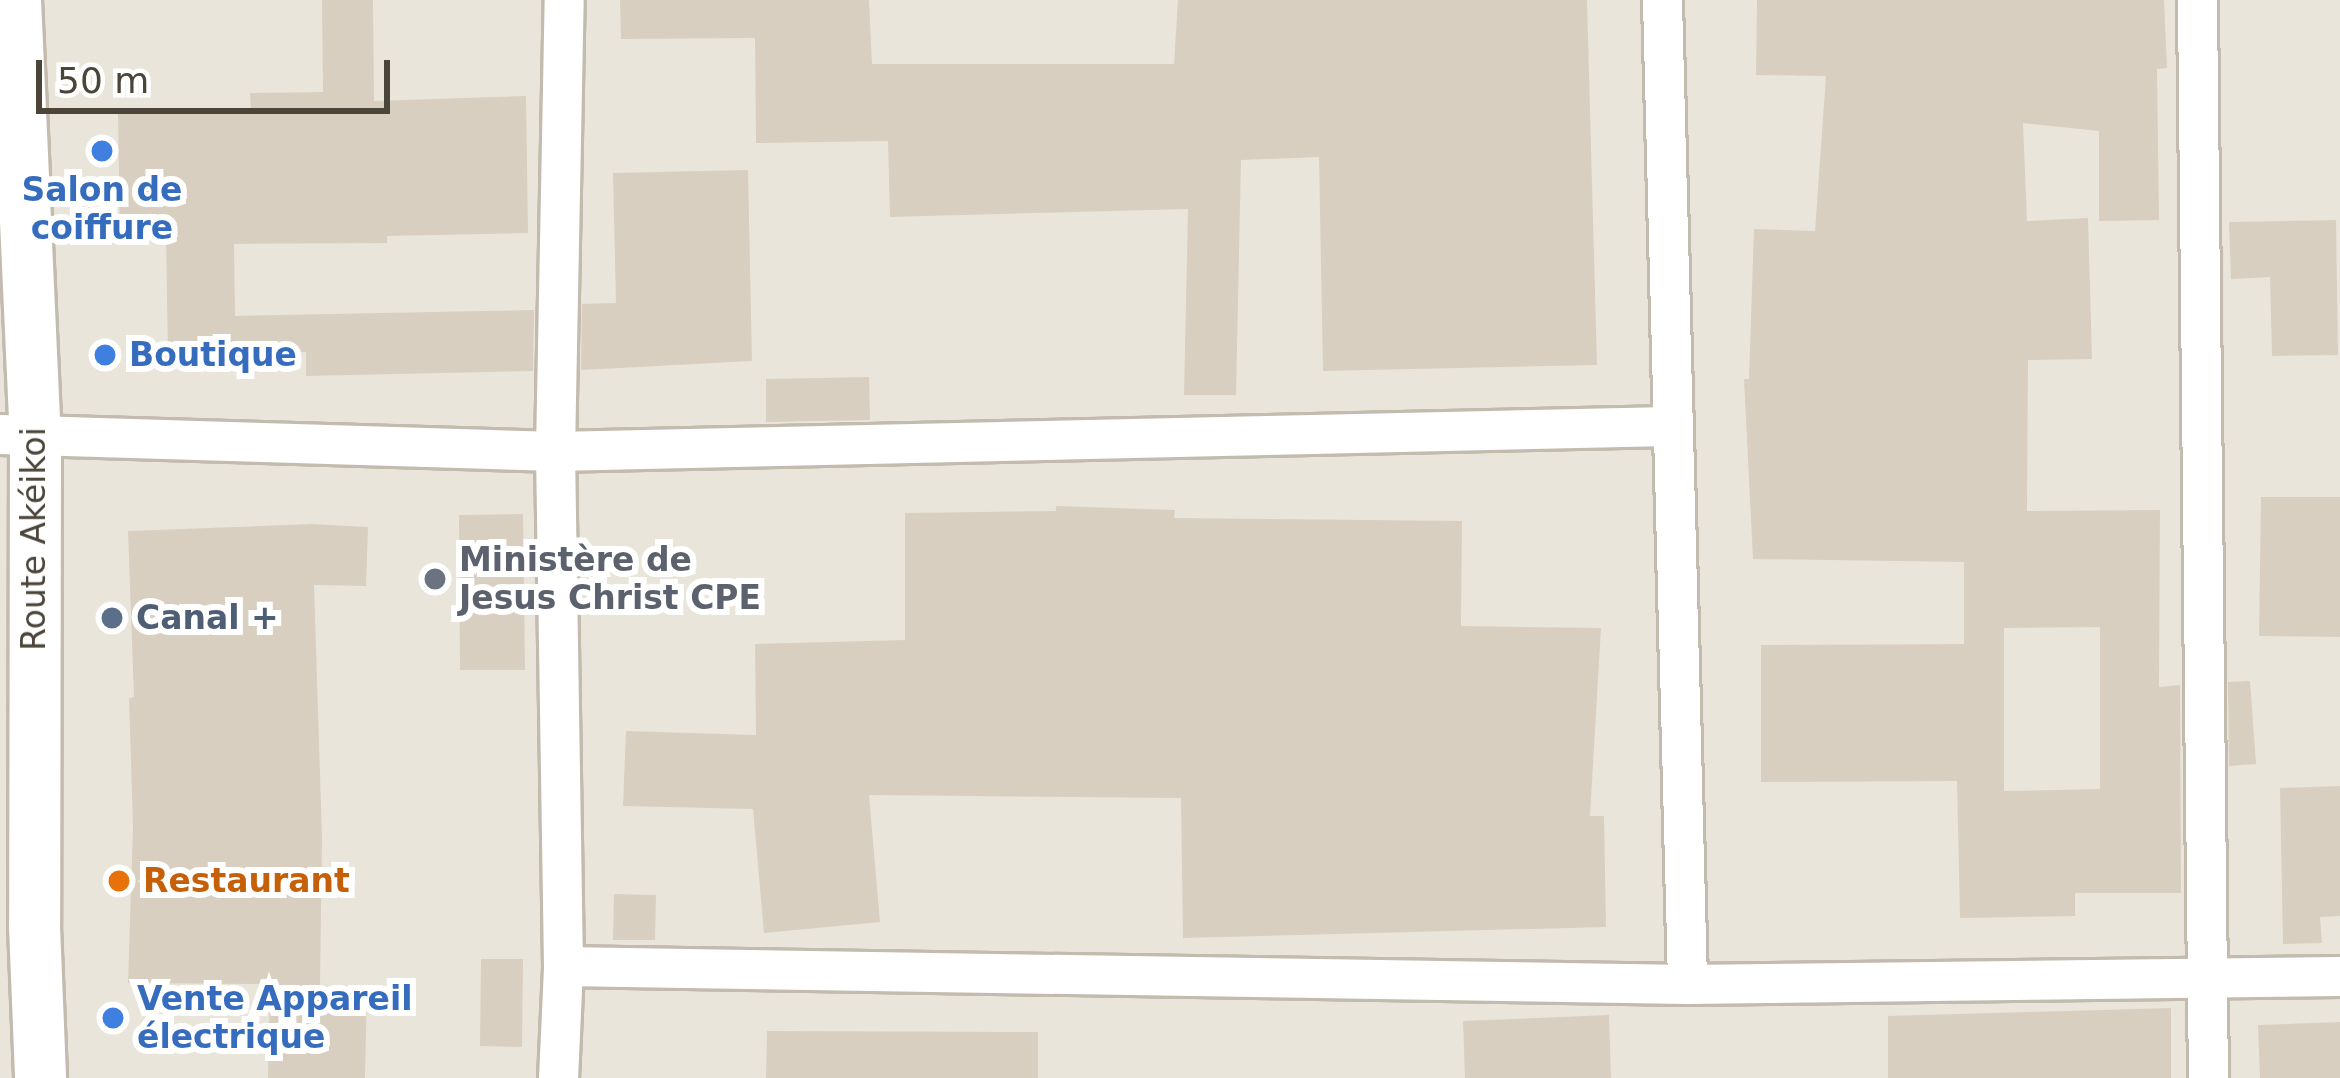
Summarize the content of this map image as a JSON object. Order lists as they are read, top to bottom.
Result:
{
  "streets": {
    "street": ["Route Akéikoi"]
  },
  "places": [
    "Salon de coiffure",
    "Boutique",
    "Ministère de Jesus Christ CPE",
    "Canal +",
    "Restaurant",
    "Vente Appareil électrique"
  ],
  "scale_bar": "50 m"
}
